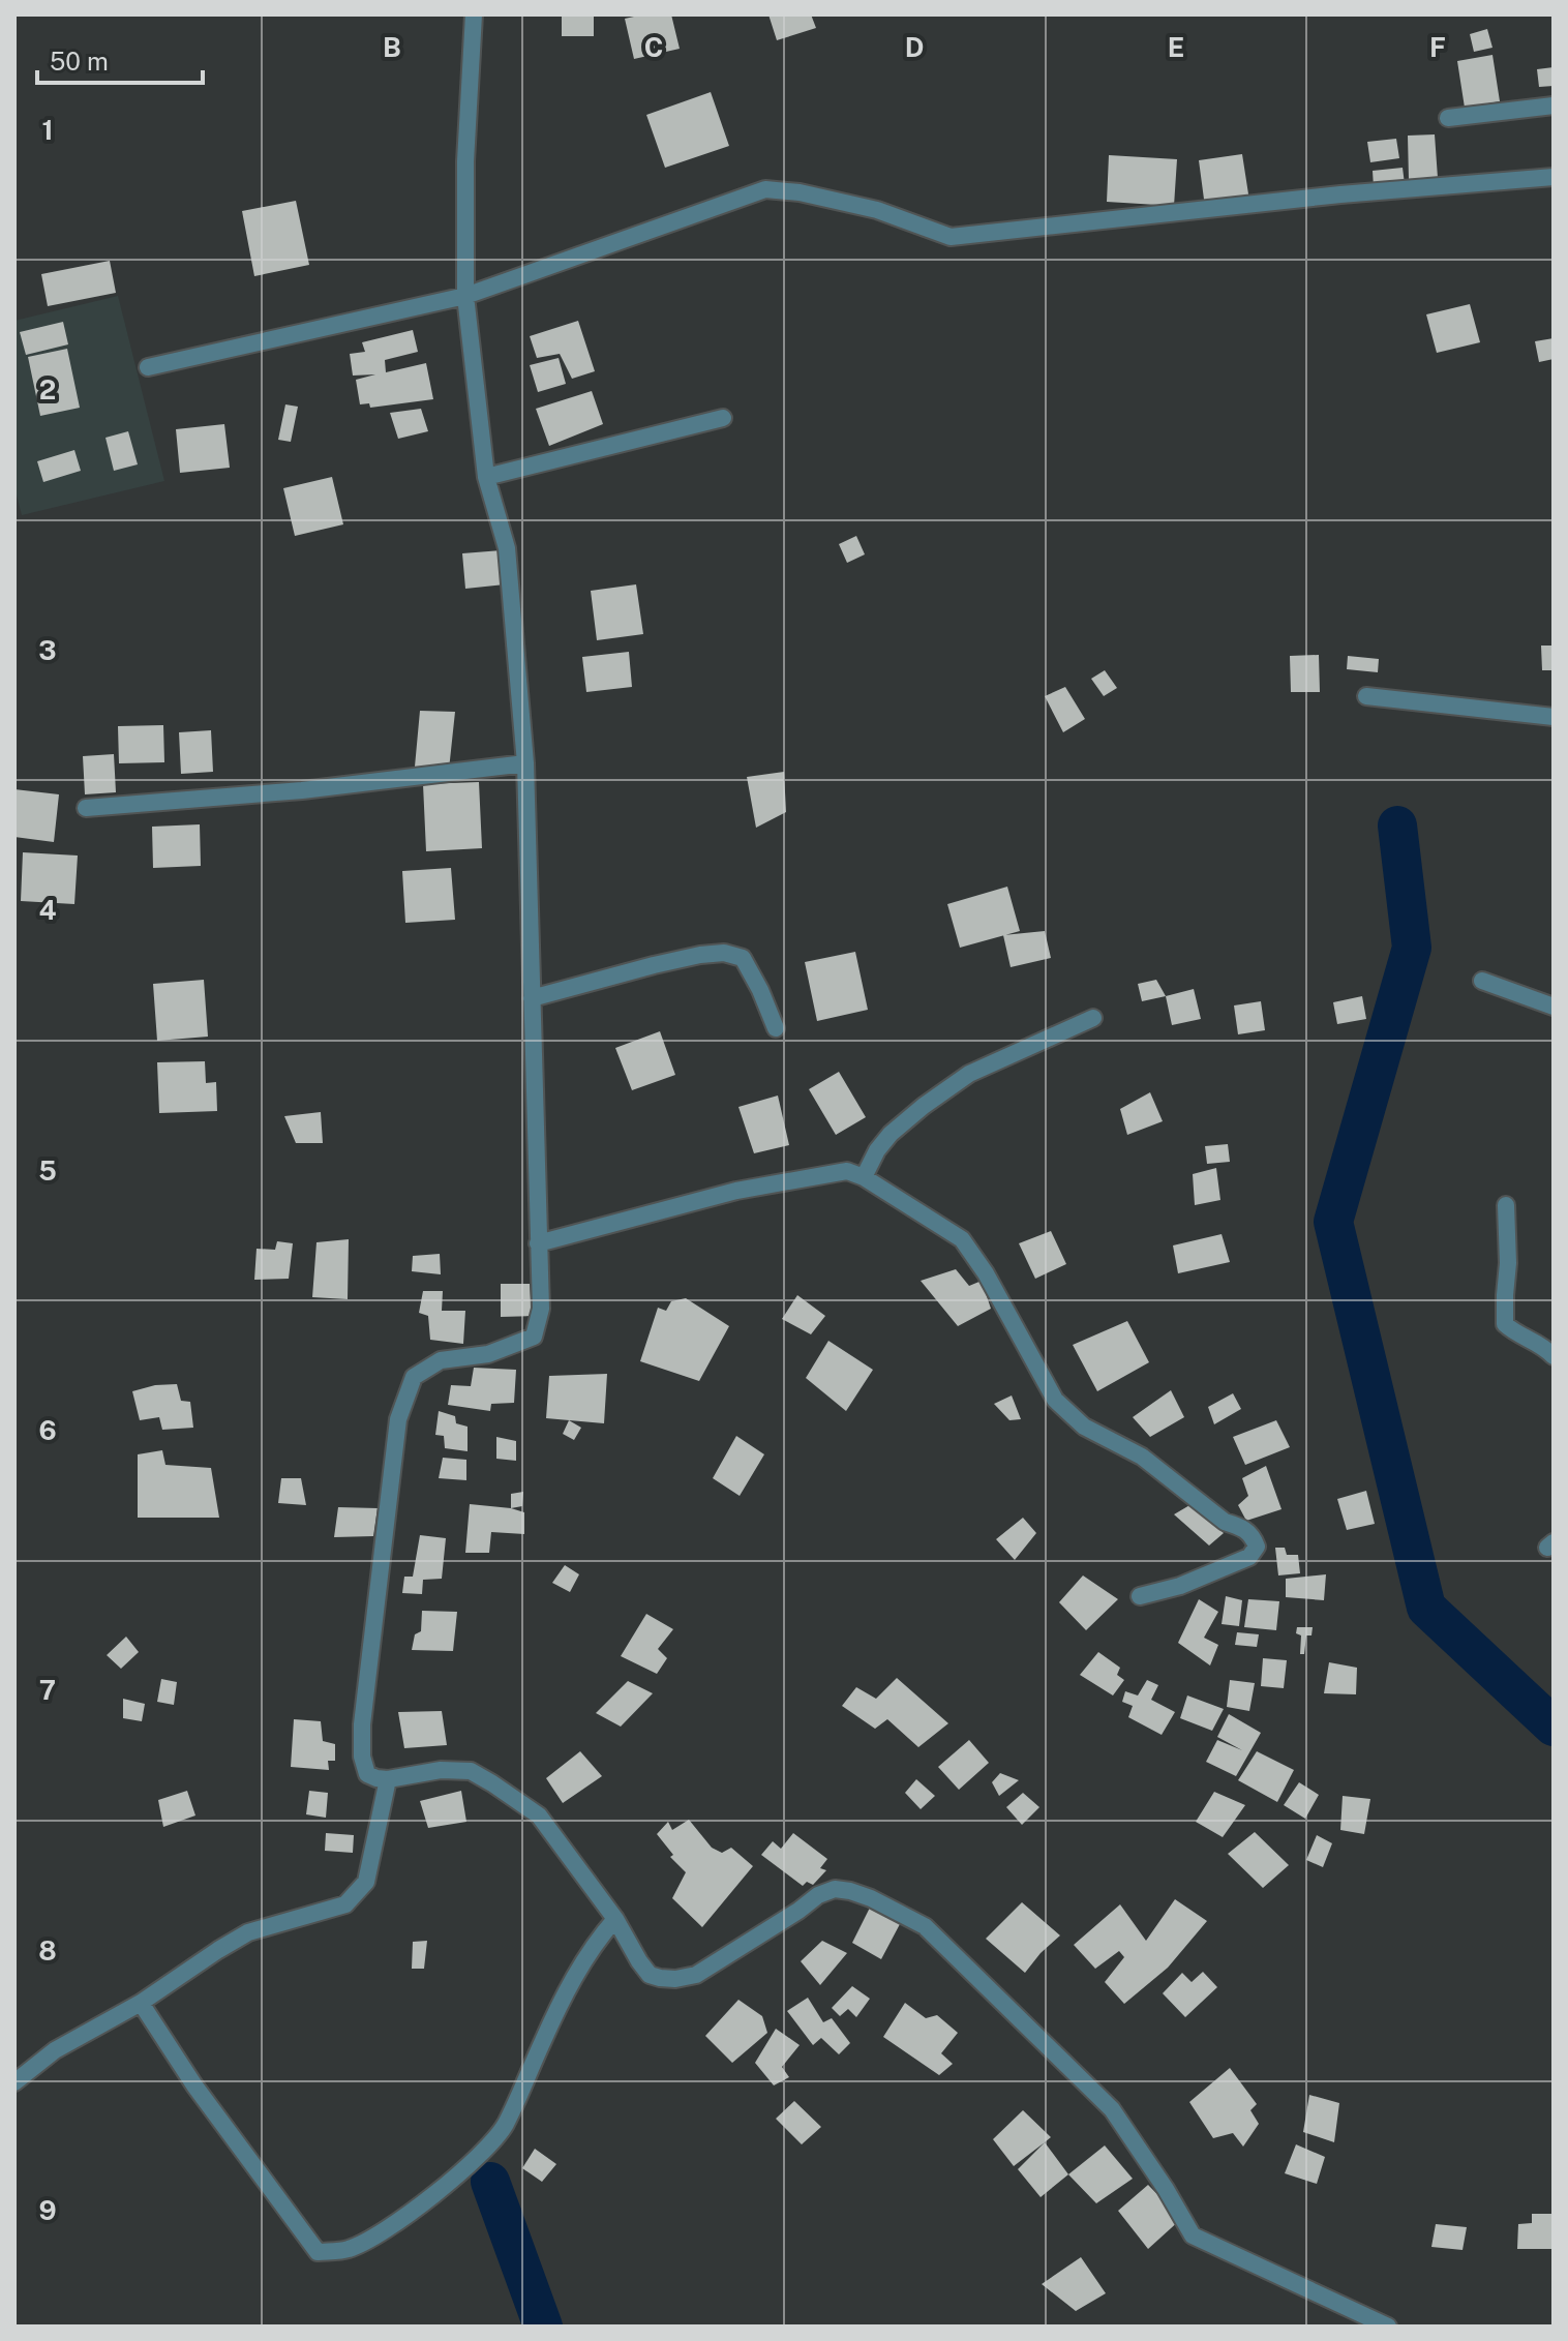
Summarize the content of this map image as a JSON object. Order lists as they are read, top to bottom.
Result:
{
  "scale_bar": "50 m",
  "grid": {
    "columns": [
      "B",
      "C",
      "D",
      "E",
      "F"
    ],
    "rows": [
      "1",
      "2",
      "3",
      "4",
      "5",
      "6",
      "7",
      "8",
      "9"
    ]
  }
}
